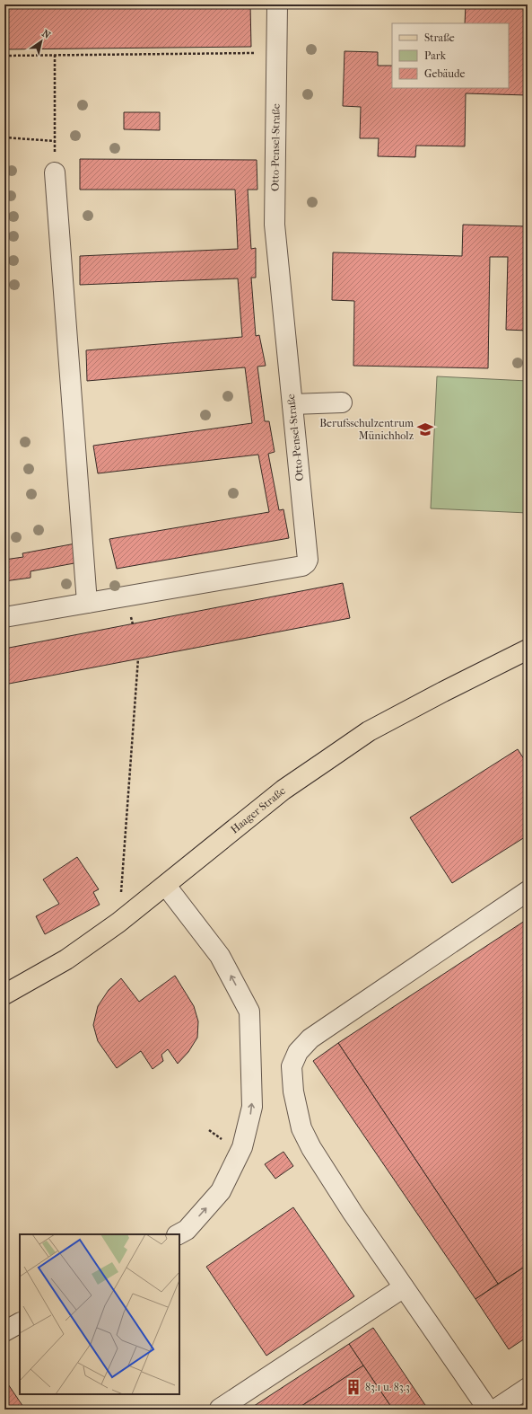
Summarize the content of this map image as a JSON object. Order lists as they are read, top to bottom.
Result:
{
  "streets": {
    "main road": ["Haager Straße"],
    "street": ["Otto-Pensel-Straße"]
  },
  "places": {
    "school or university": ["Berufsschulzentrum Münichholz"],
    "building": ["83.1 u. 83.3"]
  },
  "legend": ["Straße", "Park", "Gebäude"],
  "north": "top right"
}
